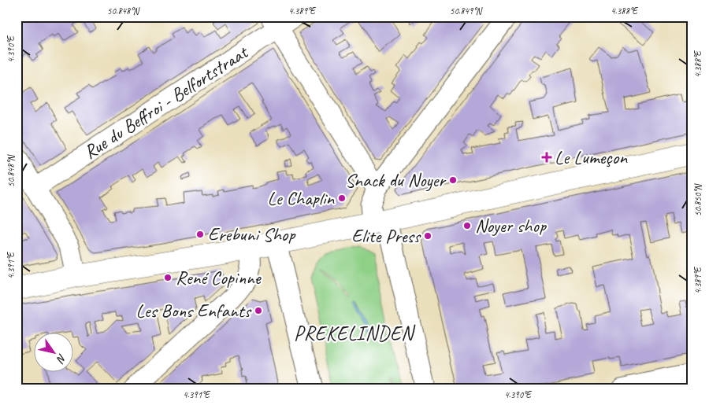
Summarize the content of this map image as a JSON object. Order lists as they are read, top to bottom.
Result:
{
  "streets": {
    "street": ["Rue du Beffroi - Belfortstraat"]
  },
  "districts": ["PREKELINDEN"],
  "places": {
    "health": ["Le Lumeçon"],
    "other": [
      "Snack du Noyer",
      "Le Chaplin",
      "Noyer shop",
      "Erebuni Shop",
      "Elite Press",
      "René Copinne",
      "Les Bons Enfants"
    ]
  },
  "north": "bottom right",
  "coordinates": [
    "50.848°N",
    "4.389°E",
    "50.849°N",
    "4.388°E",
    "4.390°E",
    "50.850°N",
    "4.391°E"
  ]
}
